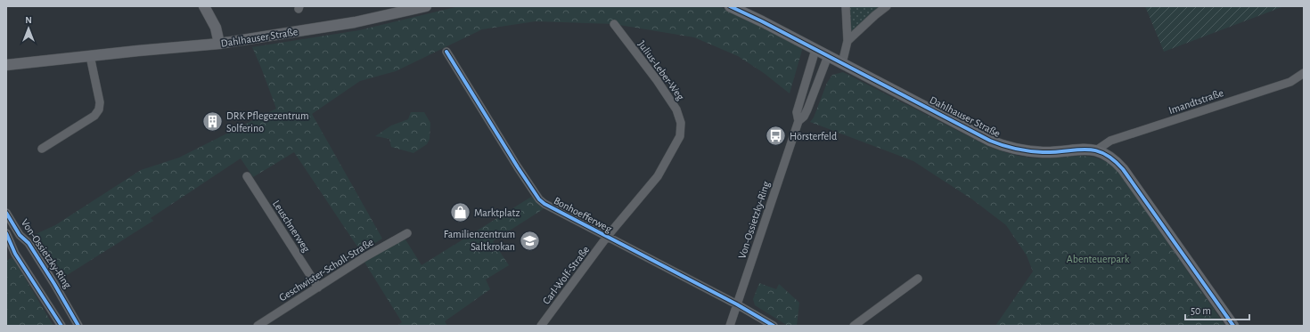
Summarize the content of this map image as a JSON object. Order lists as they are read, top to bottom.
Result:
{
  "streets": {
    "street": [
      "Dahlhauser Straße",
      "Julius-Leber-Weg",
      "Imandtstraße",
      "Bonhoefferweg",
      "Von-Ossietzky-Ring",
      "Leuschnerweg",
      "Geschwister-Scholl-Straße",
      "Carl-Wolf-Straße"
    ]
  },
  "crossings": [
    ["Dahlhauser Straße", "Imandtstraße"],
    ["Dahlhauser Straße", "Von-Ossietzky-Ring"],
    ["Julius-Leber-Weg", "Bonhoefferweg"],
    ["Julius-Leber-Weg", "Carl-Wolf-Straße"],
    ["Bonhoefferweg", "Von-Ossietzky-Ring"],
    ["Bonhoefferweg", "Carl-Wolf-Straße"],
    ["Leuschnerweg", "Geschwister-Scholl-Straße"]
  ],
  "parks": ["Abenteuerpark"],
  "places": {
    "building": ["DRK Pflegezentrum Solferino"],
    "bus stop": ["Hörsterfeld"],
    "shop": ["Marktplatz"],
    "school or university": ["Familienzentrum Saltkrokan"]
  },
  "scale_bar": "50 m",
  "north": "top"
}
